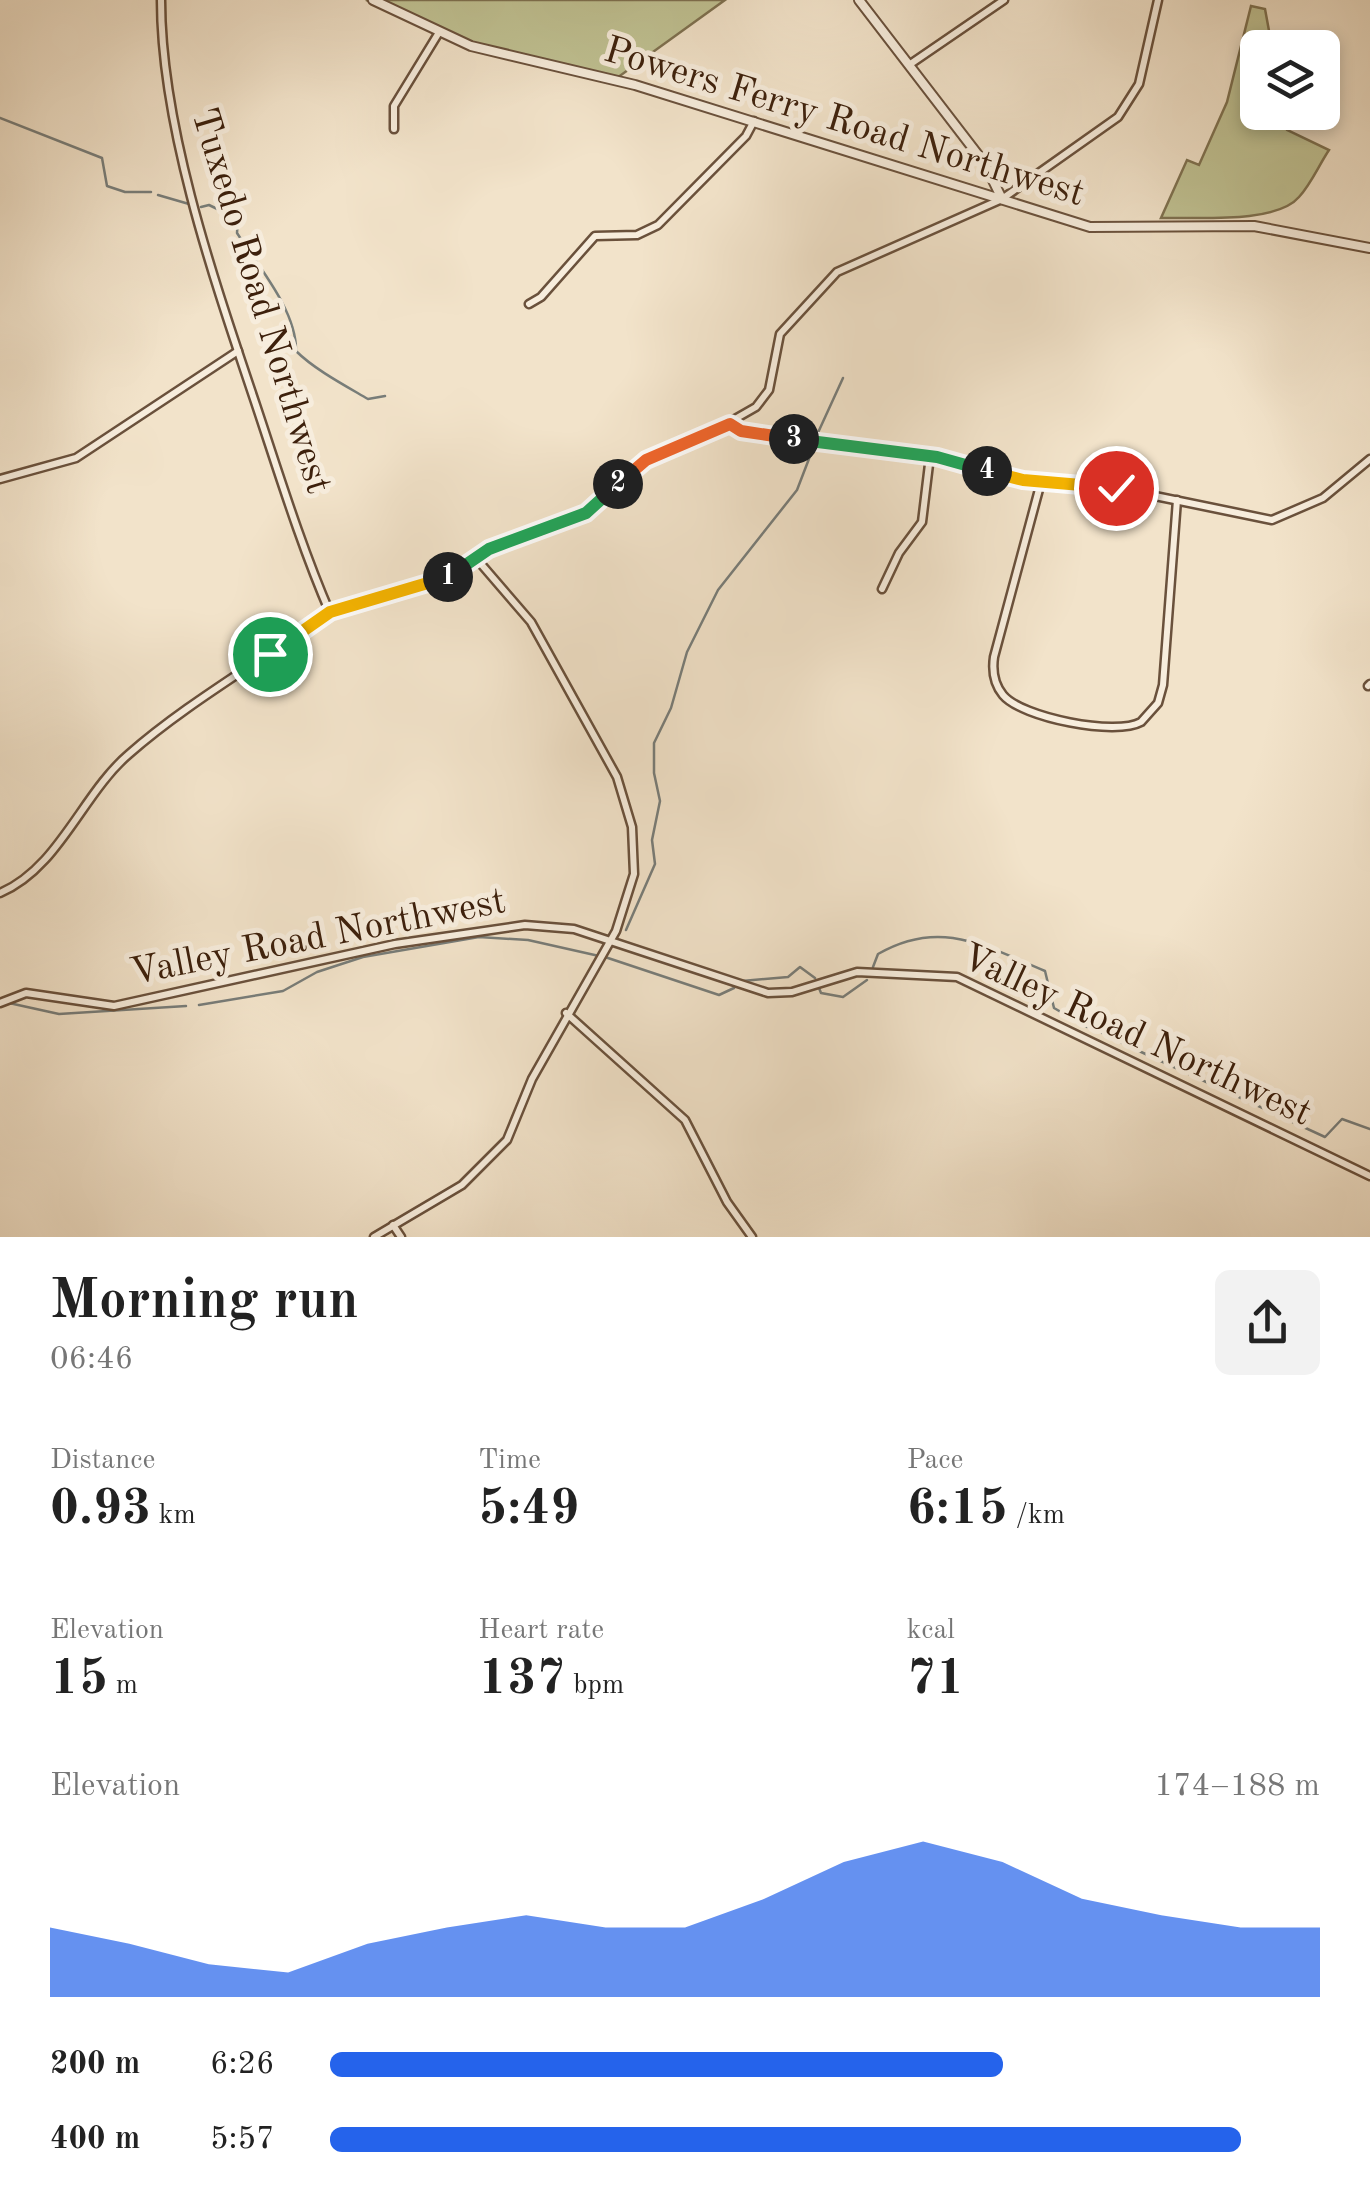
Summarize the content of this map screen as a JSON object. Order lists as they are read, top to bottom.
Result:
{
  "streets": {
    "street": ["Powers Ferry Road Northwest", "Tuxedo Road Northwest", "Valley Road Northwest"]
  },
  "page": {
    "pins": [
      "3",
      "4",
      "2",
      "1"
    ],
    "heading": ["Morning run", "06:46"],
    "stats": [
      ["Distance", "0.93 km"],
      ["Time", "5:49"],
      ["Pace", "6:15 /km"],
      ["Elevation", "15 m"],
      ["Heart rate", "137 bpm"],
      ["kcal", "71"]
    ],
    "chart": ["Elevation", "174–188 m"],
    "list": [
      {
        "name": "200 m",
        "note": "6:26"
      },
      {
        "name": "400 m",
        "note": "5:57"
      }
    ]
  }
}
